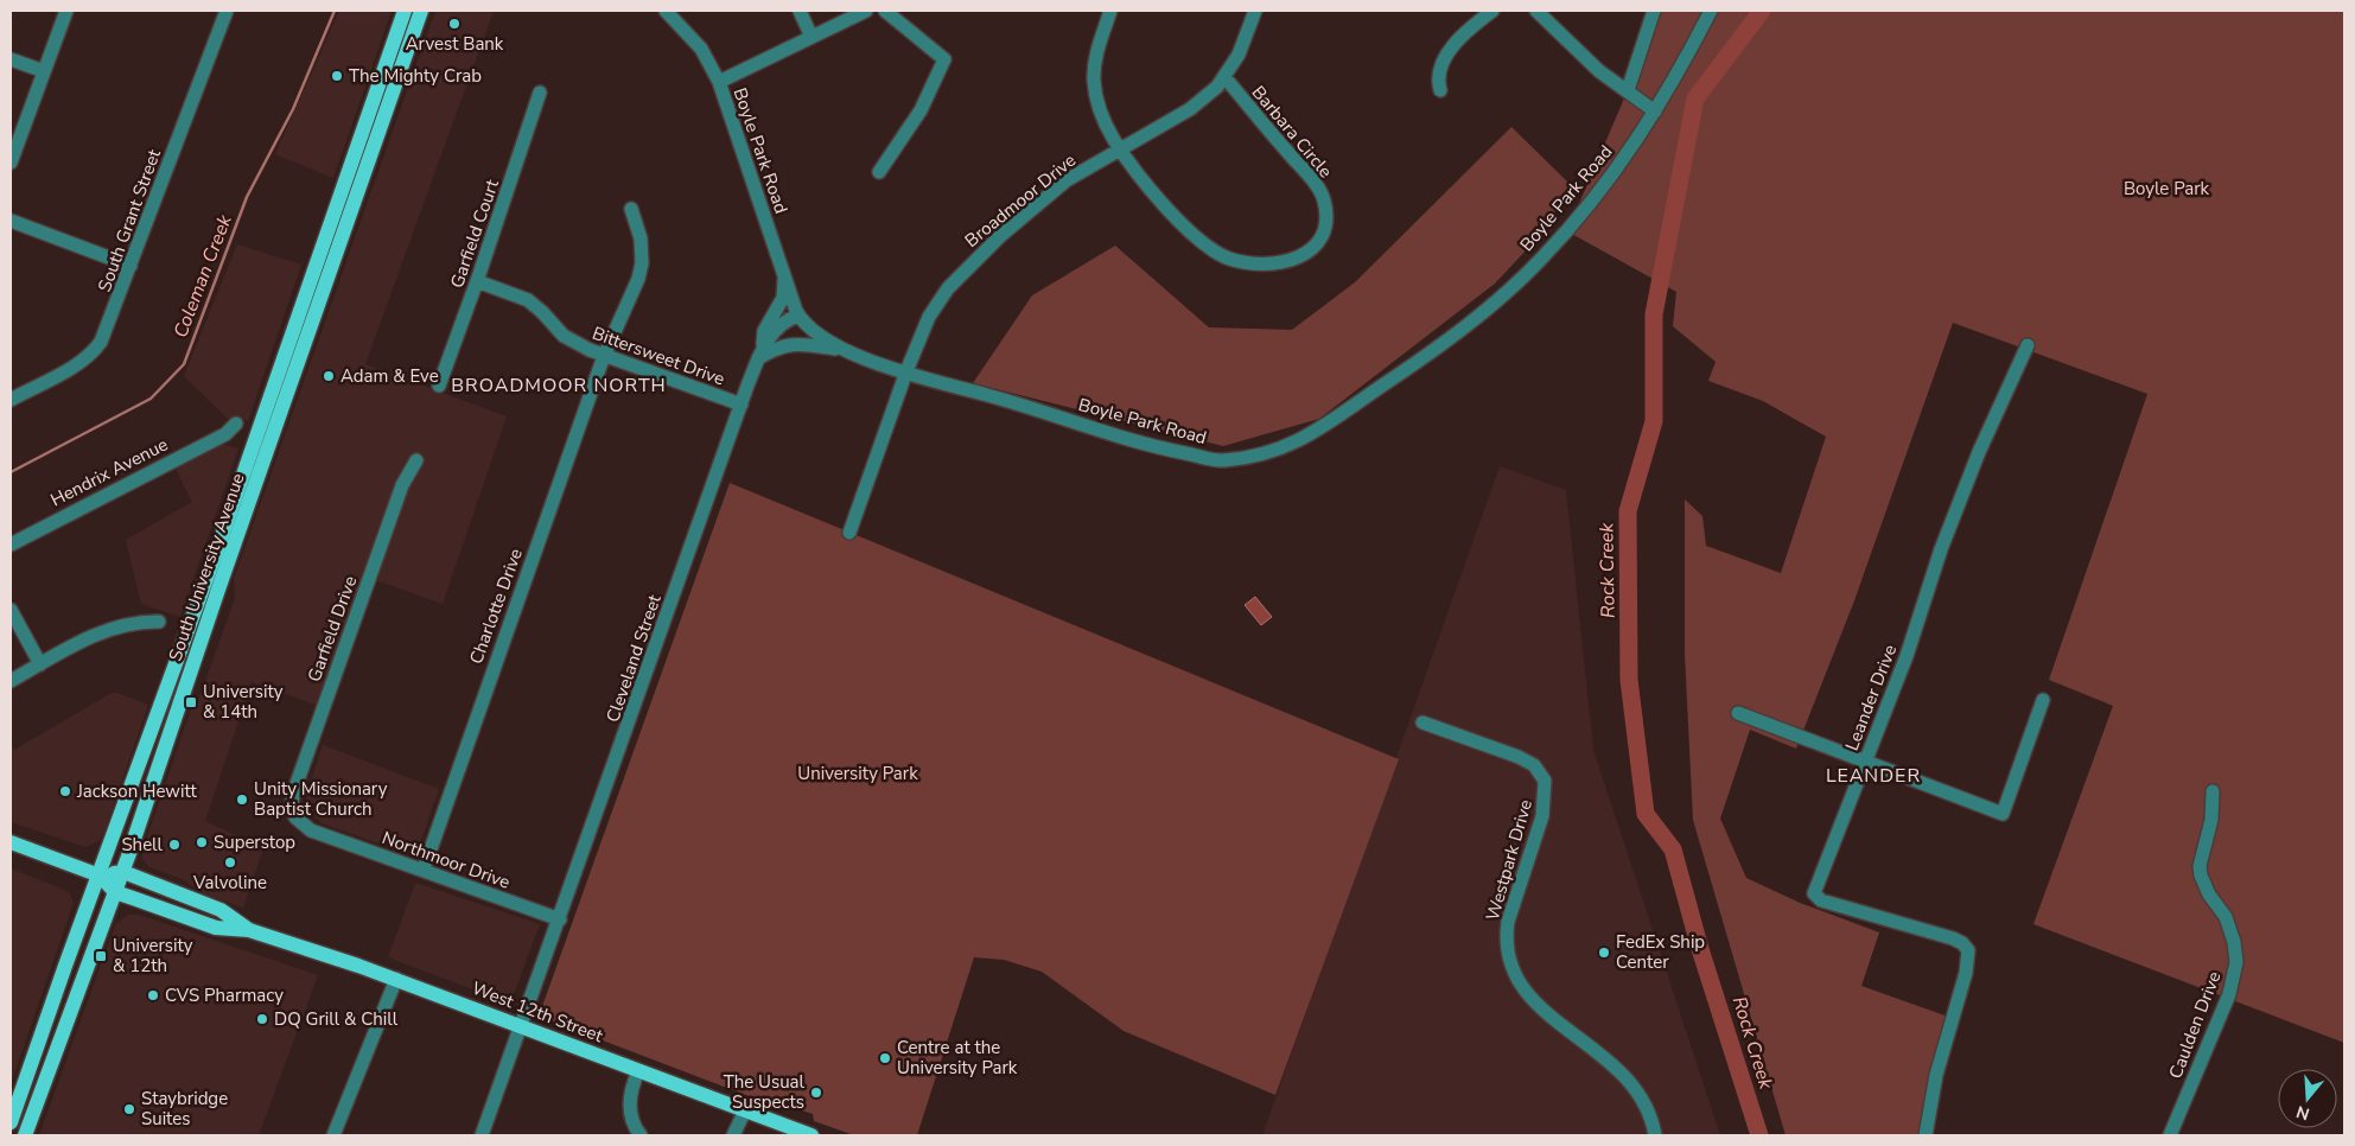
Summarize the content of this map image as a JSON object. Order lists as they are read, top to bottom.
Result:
{
  "streets": {
    "main road": ["South University Avenue", "West 12th Street"],
    "street": [
      "Barbara Circle",
      "Boyle Park Road",
      "Broadmoor Drive",
      "South Grant Street",
      "Garfield Court",
      "Bittersweet Drive",
      "Hendrix Avenue",
      "Charlotte Drive",
      "Garfield Drive",
      "Cleveland Street",
      "Leander Drive",
      "Northmoor Drive",
      "Westpark Drive",
      "Caulden Drive"
    ]
  },
  "crossings": [
    ["Barbara Circle", "Broadmoor Drive"],
    ["Boyle Park Road", "Broadmoor Drive"],
    ["Boyle Park Road", "Cleveland Street"],
    ["Garfield Court", "Bittersweet Drive"],
    ["Bittersweet Drive", "Charlotte Drive"],
    ["Bittersweet Drive", "Cleveland Street"],
    ["South University Avenue", "West 12th Street"],
    ["Charlotte Drive", "Northmoor Drive"],
    ["Garfield Drive", "Northmoor Drive"],
    ["Cleveland Street", "Northmoor Drive"],
    ["Cleveland Street", "West 12th Street"]
  ],
  "districts": ["BROADMOOR NORTH", "LEANDER"],
  "water": ["Coleman Creek", "Rock Creek"],
  "parks": ["Boyle Park", "University Park"],
  "places": {
    "other": [
      "Arvest Bank",
      "The Mighty Crab",
      "Adam & Eve",
      "Jackson Hewitt",
      "Unity Missionary Baptist Church",
      "Superstop",
      "Shell",
      "Valvoline",
      "FedEx Ship Center",
      "CVS Pharmacy",
      "DQ Grill & Chill",
      "Centre at the University Park",
      "The Usual Suspects",
      "Staybridge Suites"
    ],
    "transit": ["University & 14th", "University & 12th"]
  },
  "north": "bottom"
}
